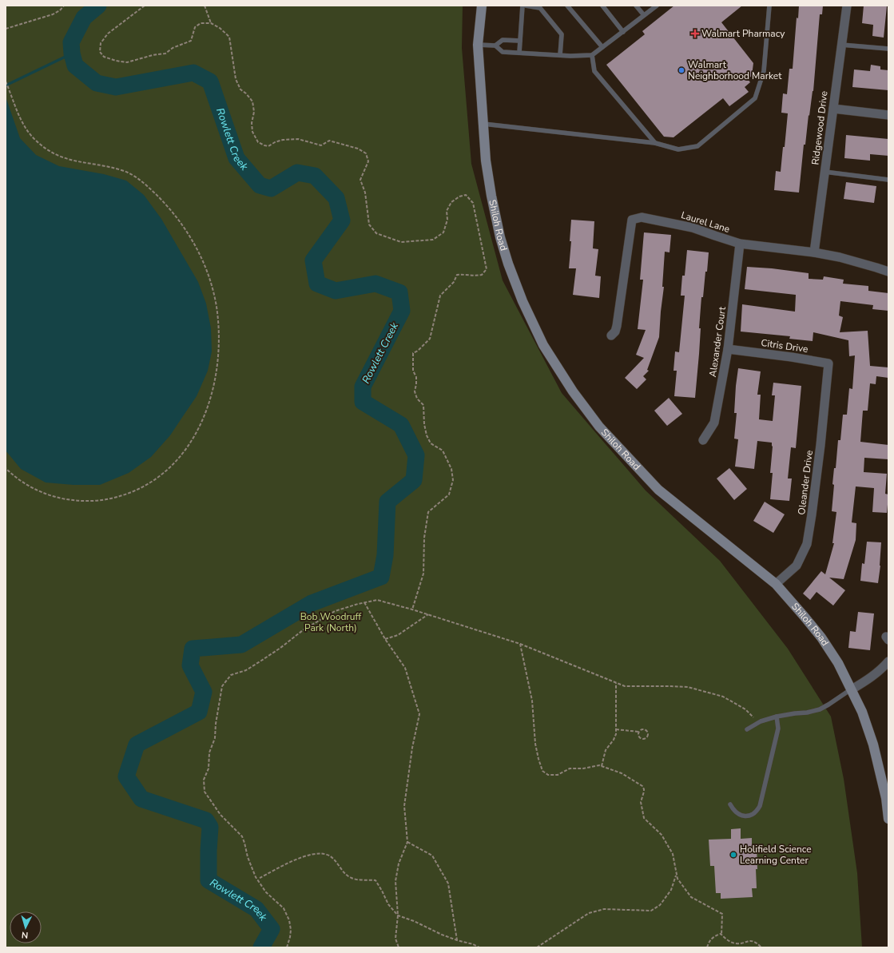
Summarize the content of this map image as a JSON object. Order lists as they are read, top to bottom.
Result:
{
  "streets": {
    "main road": ["Shiloh Road"],
    "street": [
      "Ridgewood Drive",
      "Laurel Lane",
      "Alexander Court",
      "Citris Drive",
      "Oleander Drive"
    ]
  },
  "crossings": [
    ["Ridgewood Drive", "Laurel Lane"],
    ["Laurel Lane", "Alexander Court"],
    ["Shiloh Road", "Oleander Drive"],
    ["Alexander Court", "Citris Drive"],
    ["Citris Drive", "Oleander Drive"]
  ],
  "water": ["Rowlett Creek"],
  "parks": ["Bob Woodruff Park (North)"],
  "places": {
    "health": ["Walmart Pharmacy"],
    "other": ["Walmart Neighborhood Market", "Holifield Science Learning Center"]
  },
  "north": "bottom"
}
